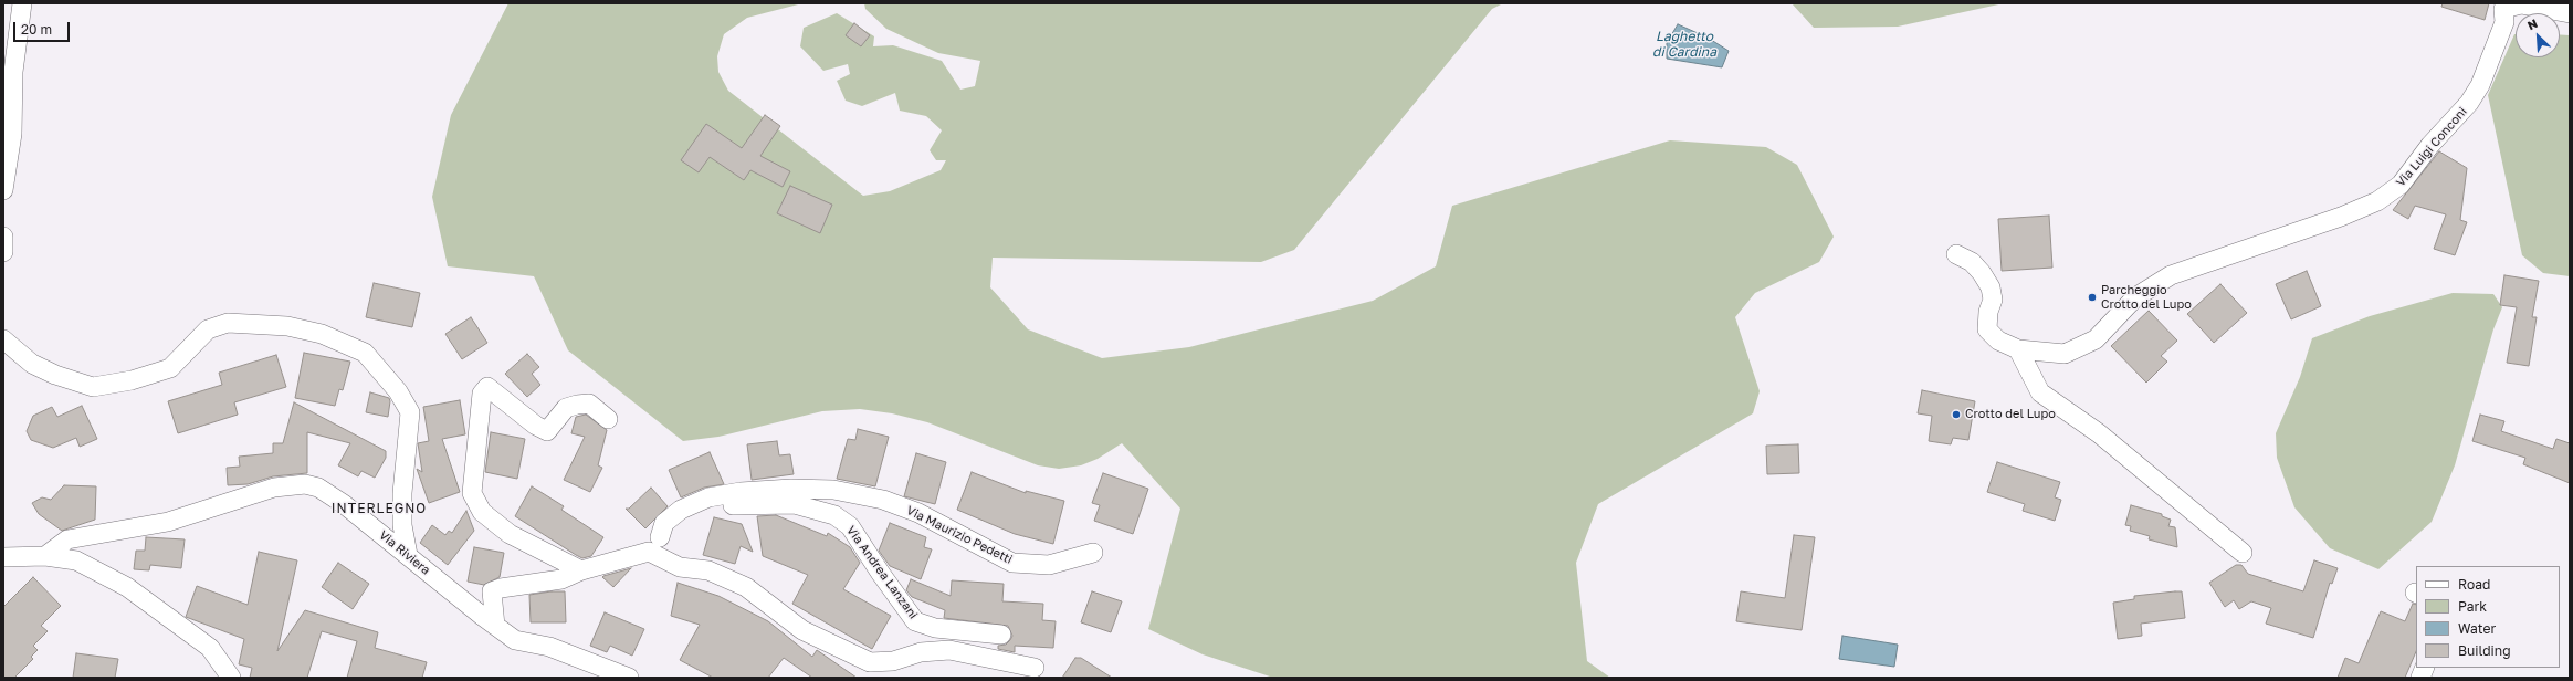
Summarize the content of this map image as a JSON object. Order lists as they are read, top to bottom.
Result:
{
  "streets": {
    "street": [
      "Via Luigi Conconi",
      "Via Maurizio Pedetti",
      "Via Riviera",
      "Via Andrea Lanzani"
    ]
  },
  "crossings": [
    ["Via Maurizio Pedetti", "Via Andrea Lanzani"]
  ],
  "districts": ["INTERLEGNO"],
  "water": ["Laghetto di Cardina"],
  "places": ["Parcheggio Crotto del Lupo", "Crotto del Lupo"],
  "legend": [
    "Road",
    "Park",
    "Water",
    "Building"
  ],
  "scale_bar": "20 m",
  "north": "top left"
}
